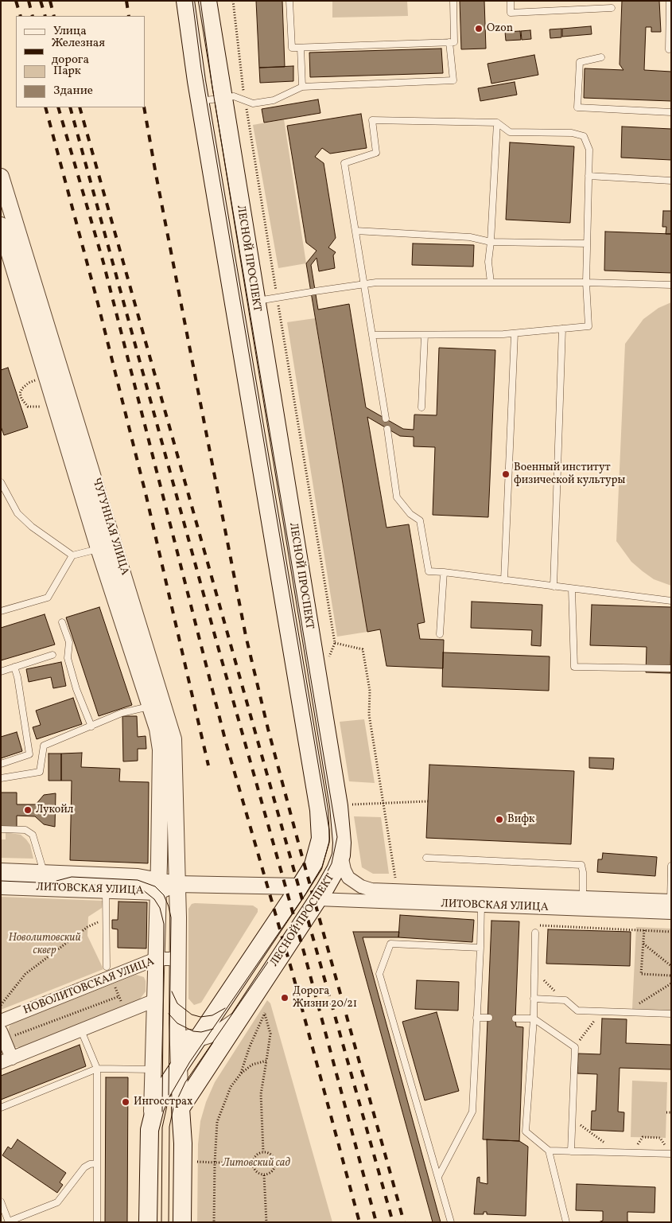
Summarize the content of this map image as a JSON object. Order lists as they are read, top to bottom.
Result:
{
  "streets": {
    "main road": ["ЛЕСНОЙ ПРОСПЕКТ"],
    "street": ["ЧУГУННАЯ УЛИЦА", "ЛИТОВСКАЯ УЛИЦА", "НОВОЛИТОВСКАЯ УЛИЦА"]
  },
  "crossings": [
    ["ЛЕСНОЙ ПРОСПЕКТ", "ЧУГУННАЯ УЛИЦА"],
    ["ЛЕСНОЙ ПРОСПЕКТ", "ЛИТОВСКАЯ УЛИЦА"],
    ["ЛЕСНОЙ ПРОСПЕКТ", "НОВОЛИТОВСКАЯ УЛИЦА"],
    ["ЧУГУННАЯ УЛИЦА", "ЛИТОВСКАЯ УЛИЦА"]
  ],
  "parks": ["Новолитовский сквер", "Литовский сад"],
  "places": [
    "Ozon",
    "Военный институт физической культуры",
    "Лукойл",
    "Вифк",
    "Дорога Жизни 20/21",
    "Ингосстрах"
  ],
  "legend": [
    "Улица",
    "Железная дорога",
    "Парк",
    "Здание"
  ]
}
